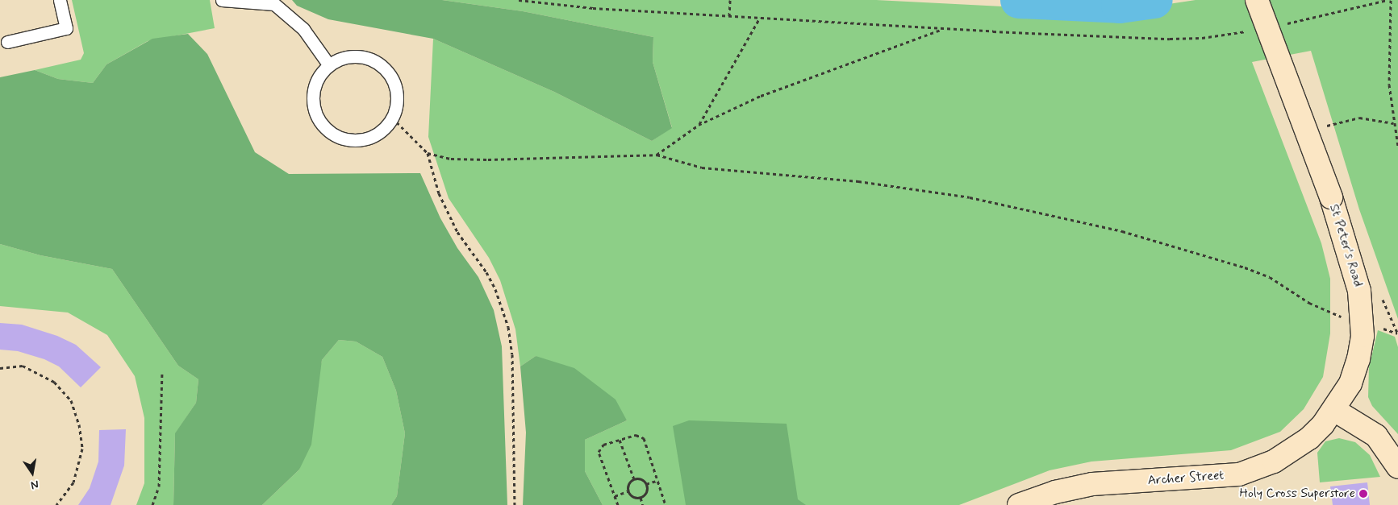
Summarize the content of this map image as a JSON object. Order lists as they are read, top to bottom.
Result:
{
  "streets": {
    "main road": ["St Peter's Road", "Archer Street"]
  },
  "crossings": [
    ["St Peter's Road", "Archer Street"]
  ],
  "places": ["Holy Cross Superstore"],
  "north": "bottom"
}
